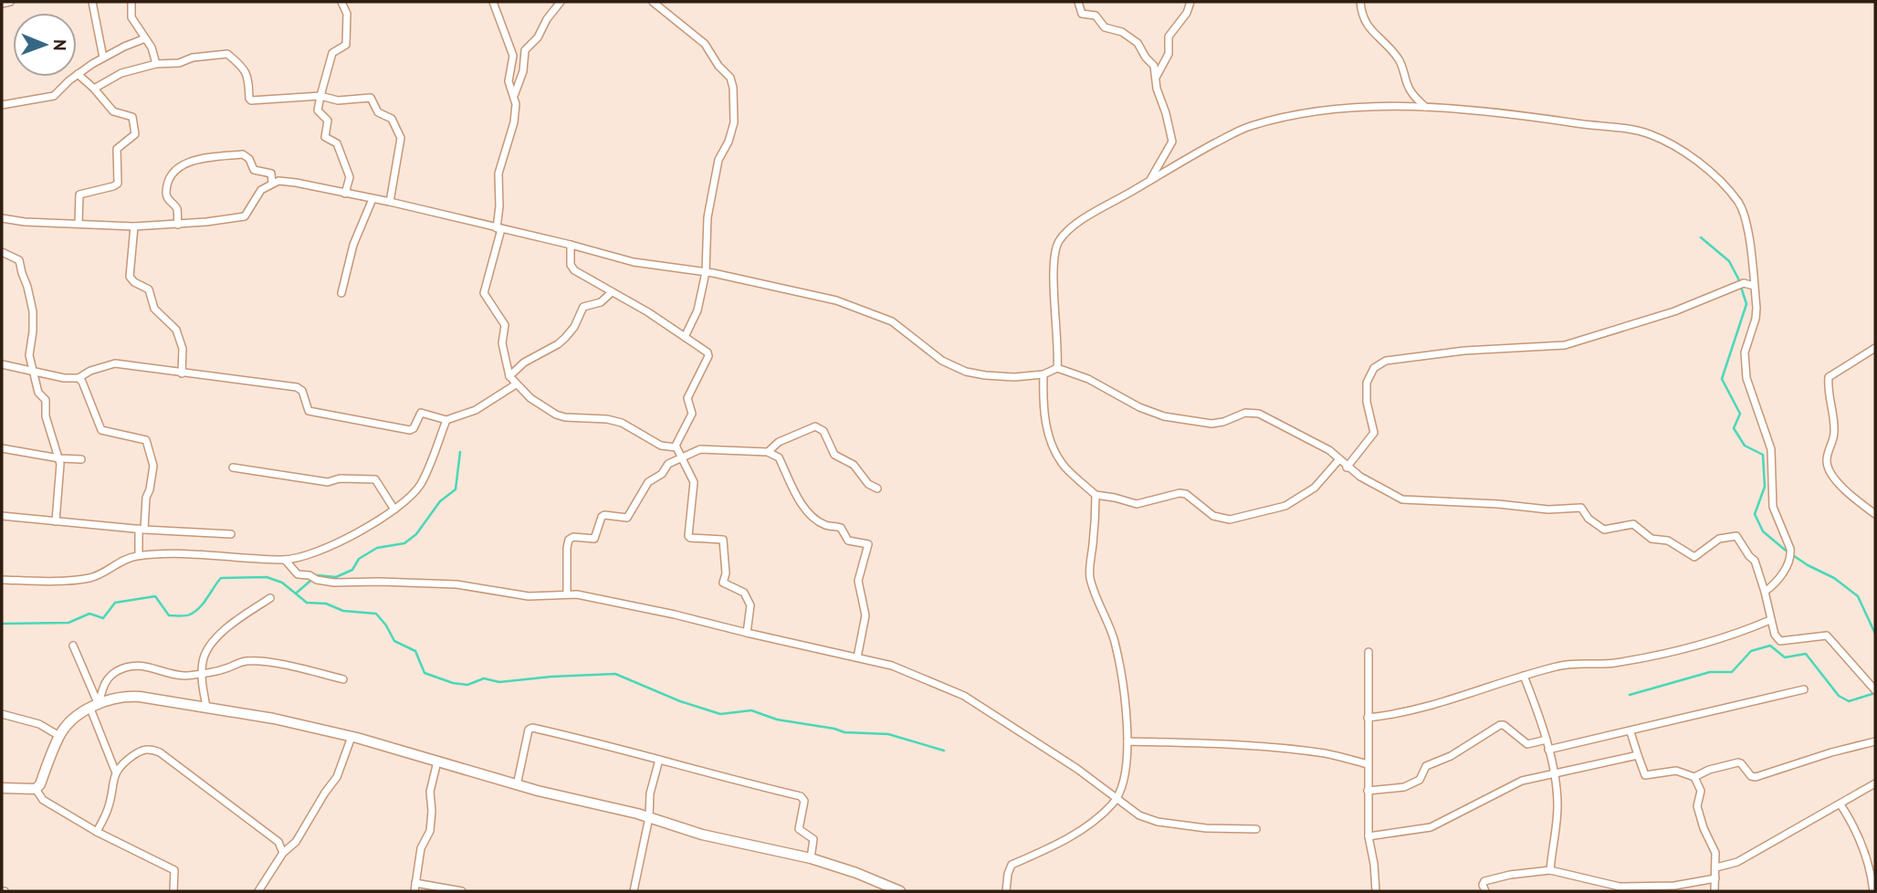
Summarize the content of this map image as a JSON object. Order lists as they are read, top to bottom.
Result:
{
  "north": "right"
}
